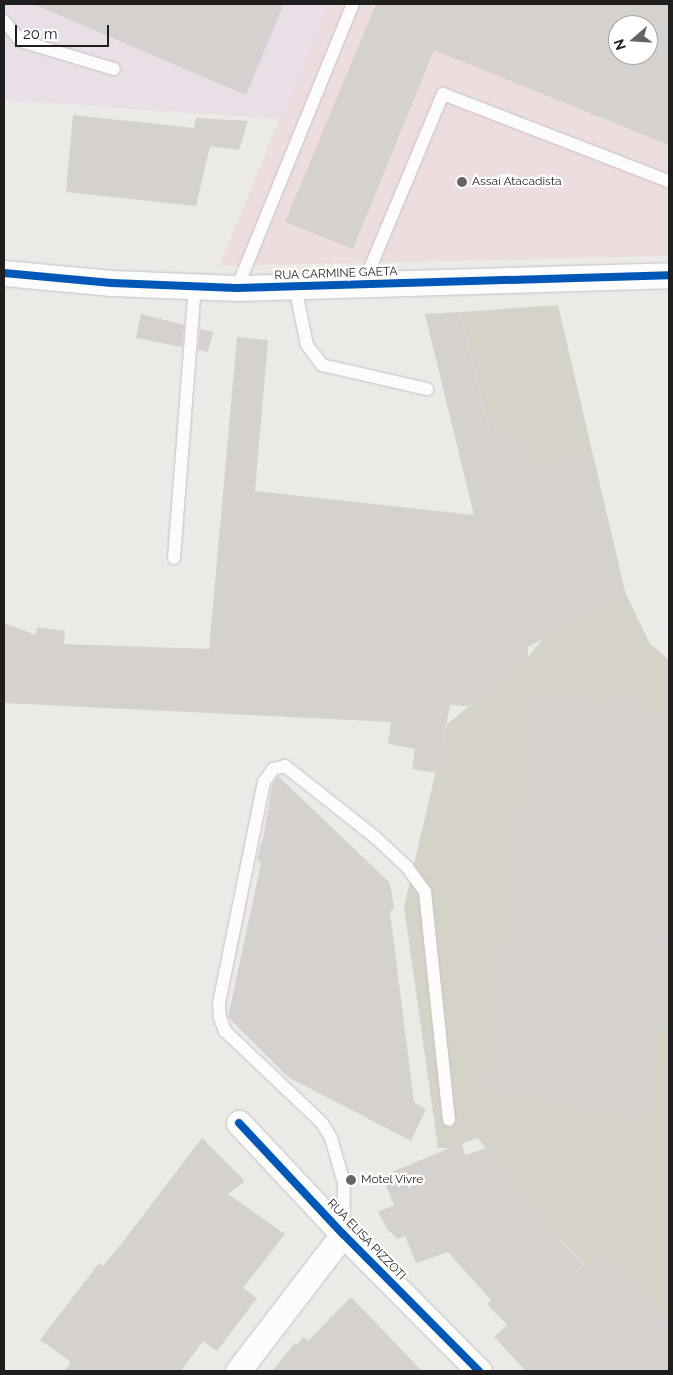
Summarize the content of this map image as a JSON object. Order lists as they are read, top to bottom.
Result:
{
  "streets": {
    "street": ["RUA CARMINE GAETA", "RUA ELISA PIZZOTI"]
  },
  "places": ["Assaí Atacadista", "Motel Vivre"],
  "scale_bar": "20 m",
  "north": "left"
}
